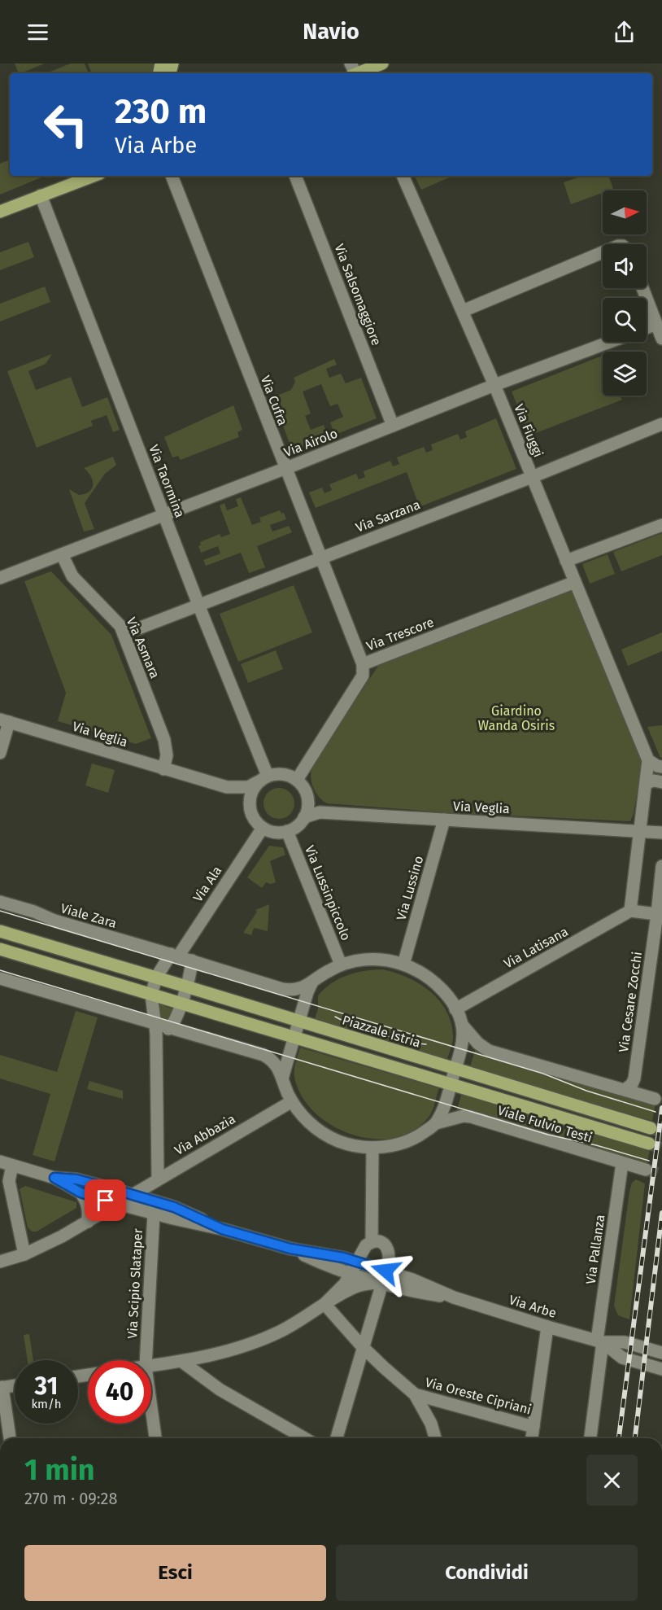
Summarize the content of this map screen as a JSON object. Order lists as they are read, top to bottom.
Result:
{
  "streets": {
    "main road": ["Piazzale Istria", "Viale Fulvio Testi"],
    "street": [
      "Via Salsomaggiore",
      "Via Cufra",
      "Via Fiuggi",
      "Via Airolo",
      "Via Taormina",
      "Via Sarzana",
      "Via Trescore",
      "Via Asmara",
      "Via Veglia",
      "Via Ala",
      "Via Lussino",
      "Via Lussinpiccolo",
      "Viale Zara",
      "Via Latisana",
      "Via Cesare Zocchi",
      "Via Abbazia",
      "Via Pallanza",
      "Via Scipio Slataper",
      "Via Arbe",
      "Via Oreste Cipriani"
    ]
  },
  "crossings": [
    ["Via Salsomaggiore", "Via Airolo"],
    ["Via Cufra", "Via Airolo"],
    ["Via Cufra", "Via Sarzana"],
    ["Via Cufra", "Via Trescore"],
    ["Via Fiuggi", "Via Airolo"],
    ["Via Fiuggi", "Via Sarzana"],
    ["Via Fiuggi", "Via Trescore"],
    ["Via Airolo", "Via Taormina"],
    ["Via Airolo", "Via Asmara"],
    ["Via Taormina", "Via Sarzana"],
    ["Via Taormina", "Via Trescore"],
    ["Via Taormina", "Via Veglia"],
    ["Via Taormina", "Via Ala"],
    ["Via Taormina", "Via Lussinpiccolo"],
    ["Via Sarzana", "Via Asmara"],
    ["Via Trescore", "Via Veglia"],
    ["Via Trescore", "Via Ala"],
    ["Via Trescore", "Via Lussinpiccolo"],
    ["Via Asmara", "Via Veglia"],
    ["Via Veglia", "Via Ala"],
    ["Via Veglia", "Via Lussino"],
    ["Via Veglia", "Via Lussinpiccolo"],
    ["Via Ala", "Via Lussinpiccolo"],
    ["Via Ala", "Viale Zara"],
    ["Piazzale Istria", "Viale Fulvio Testi"],
    ["Viale Fulvio Testi", "Via Pallanza"],
    ["Via Abbazia", "Via Arbe"],
    ["Via Pallanza", "Via Arbe"],
    ["Via Scipio Slataper", "Via Arbe"]
  ],
  "parks": ["Giardino Wanda Osiris"],
  "north": "right",
  "page": {
    "header": "Navio",
    "turn": ["230 m", "Via Arbe"],
    "speed": "31 km/h",
    "limit": "40",
    "heading": ["1 min", "270 m · 09:28"],
    "buttons": ["Esci", "Condividi"]
  }
}
